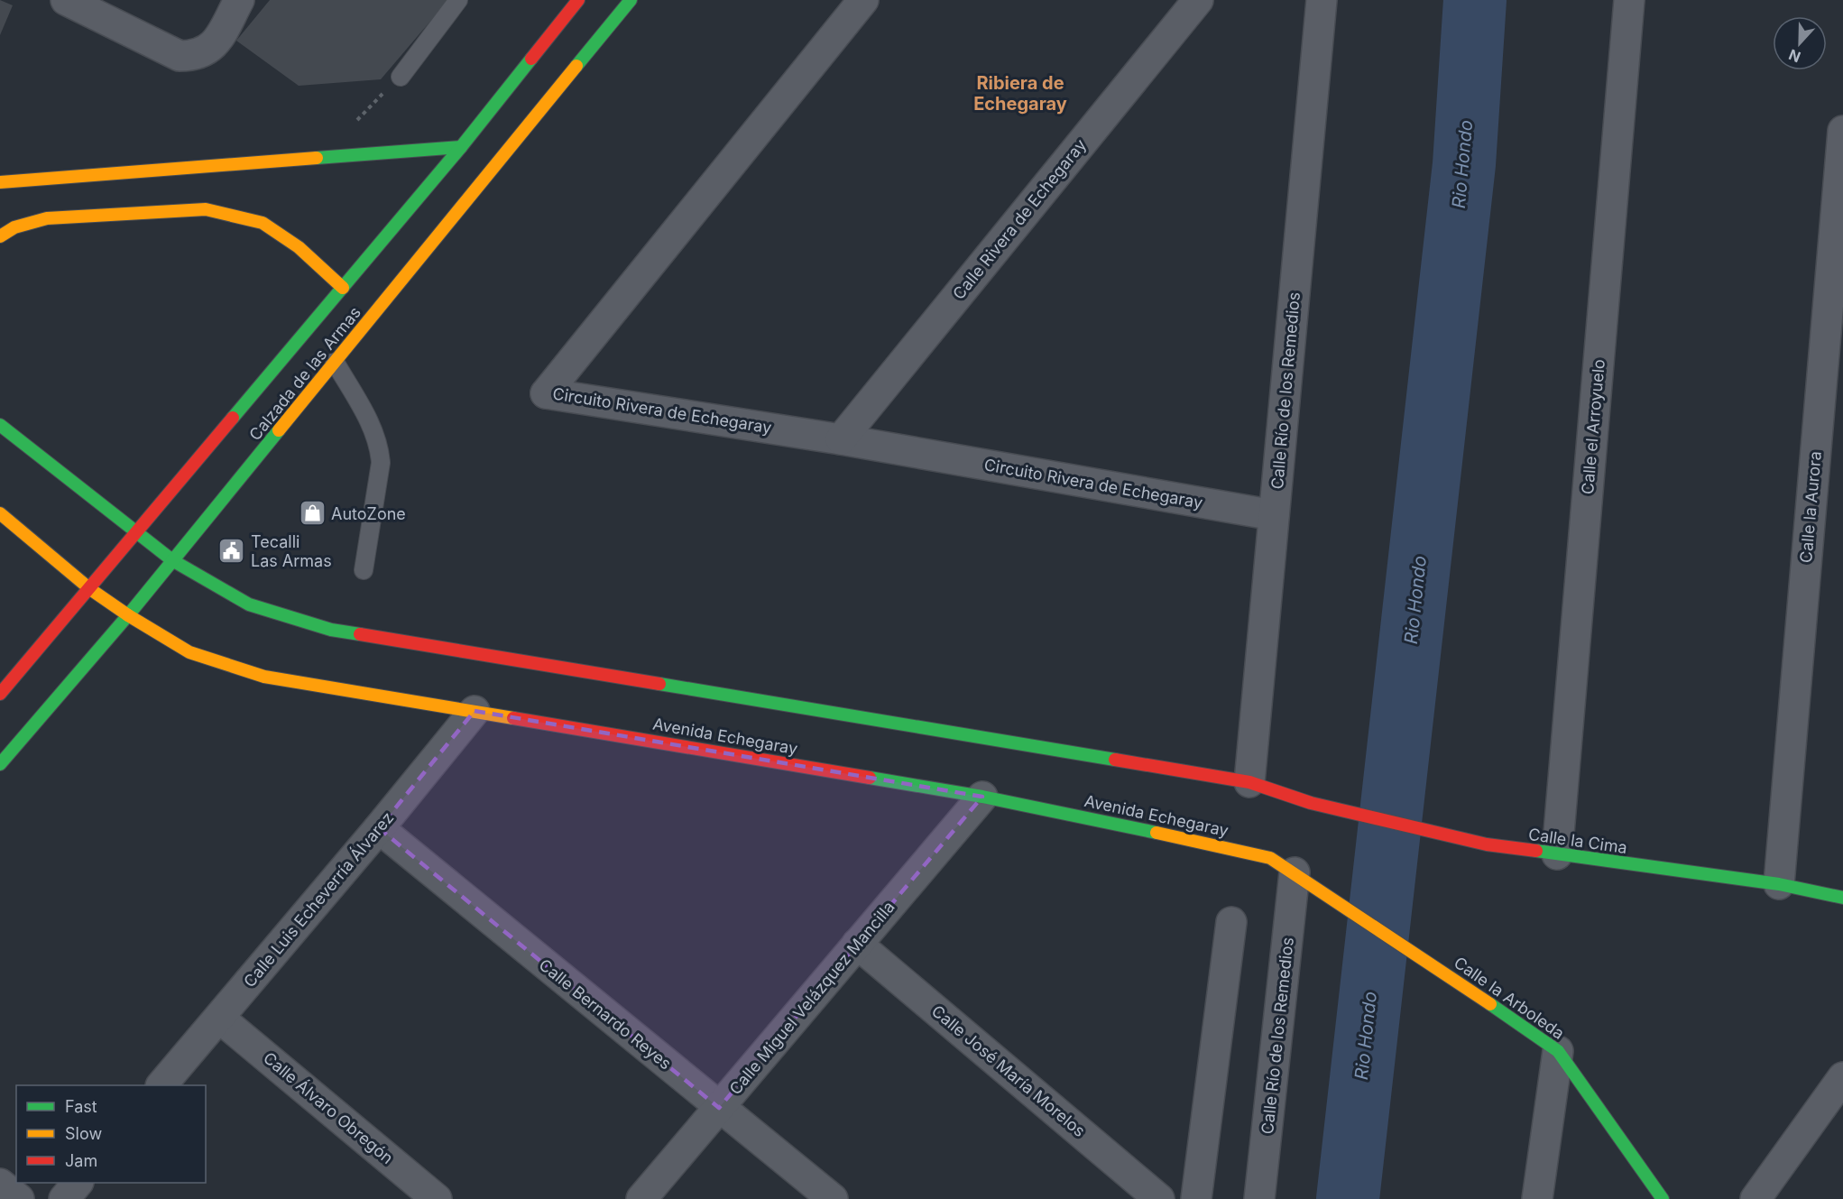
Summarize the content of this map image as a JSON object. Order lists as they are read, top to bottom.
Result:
{
  "streets": {
    "main road": [
      "Calzada de las Armas",
      "Avenida Echegaray",
      "Calle la Cima",
      "Calle la Arboleda"
    ],
    "street": [
      "Calle Rivera de Echegaray",
      "Calle Río de los Remedios",
      "Circuito Rivera de Echegaray",
      "Calle el Arroyuelo",
      "Calle la Aurora",
      "Calle Luis Echeverría Álvarez",
      "Calle Miguel Velázquez Mancilla",
      "Calle Bernardo Reyes",
      "Calle José María Morelos",
      "Calle Álvaro Obregón"
    ]
  },
  "crossings": [
    ["Calle Rivera de Echegaray", "Circuito Rivera de Echegaray"],
    ["Calzada de las Armas", "Avenida Echegaray"],
    ["Calle Río de los Remedios", "Circuito Rivera de Echegaray"],
    ["Calle Río de los Remedios", "Avenida Echegaray"],
    ["Calle Río de los Remedios", "Calle la Cima"],
    ["Calle Río de los Remedios", "Calle la Arboleda"],
    ["Calle el Arroyuelo", "Calle la Cima"],
    ["Calle la Aurora", "Calle la Cima"],
    ["Avenida Echegaray", "Calle Luis Echeverría Álvarez"],
    ["Avenida Echegaray", "Calle Miguel Velázquez Mancilla"],
    ["Avenida Echegaray", "Calle la Arboleda"],
    ["Calle Luis Echeverría Álvarez", "Calle Bernardo Reyes"],
    ["Calle Luis Echeverría Álvarez", "Calle Álvaro Obregón"],
    ["Calle Miguel Velázquez Mancilla", "Calle Bernardo Reyes"],
    ["Calle Miguel Velázquez Mancilla", "Calle José María Morelos"]
  ],
  "districts": ["Ribiera de Echegaray"],
  "water": ["Rio Hondo"],
  "places": {
    "shop": ["AutoZone"],
    "public building": ["Tecalli Las Armas"]
  },
  "legend": ["Fast", "Slow", "Jam"],
  "north": "bottom"
}
